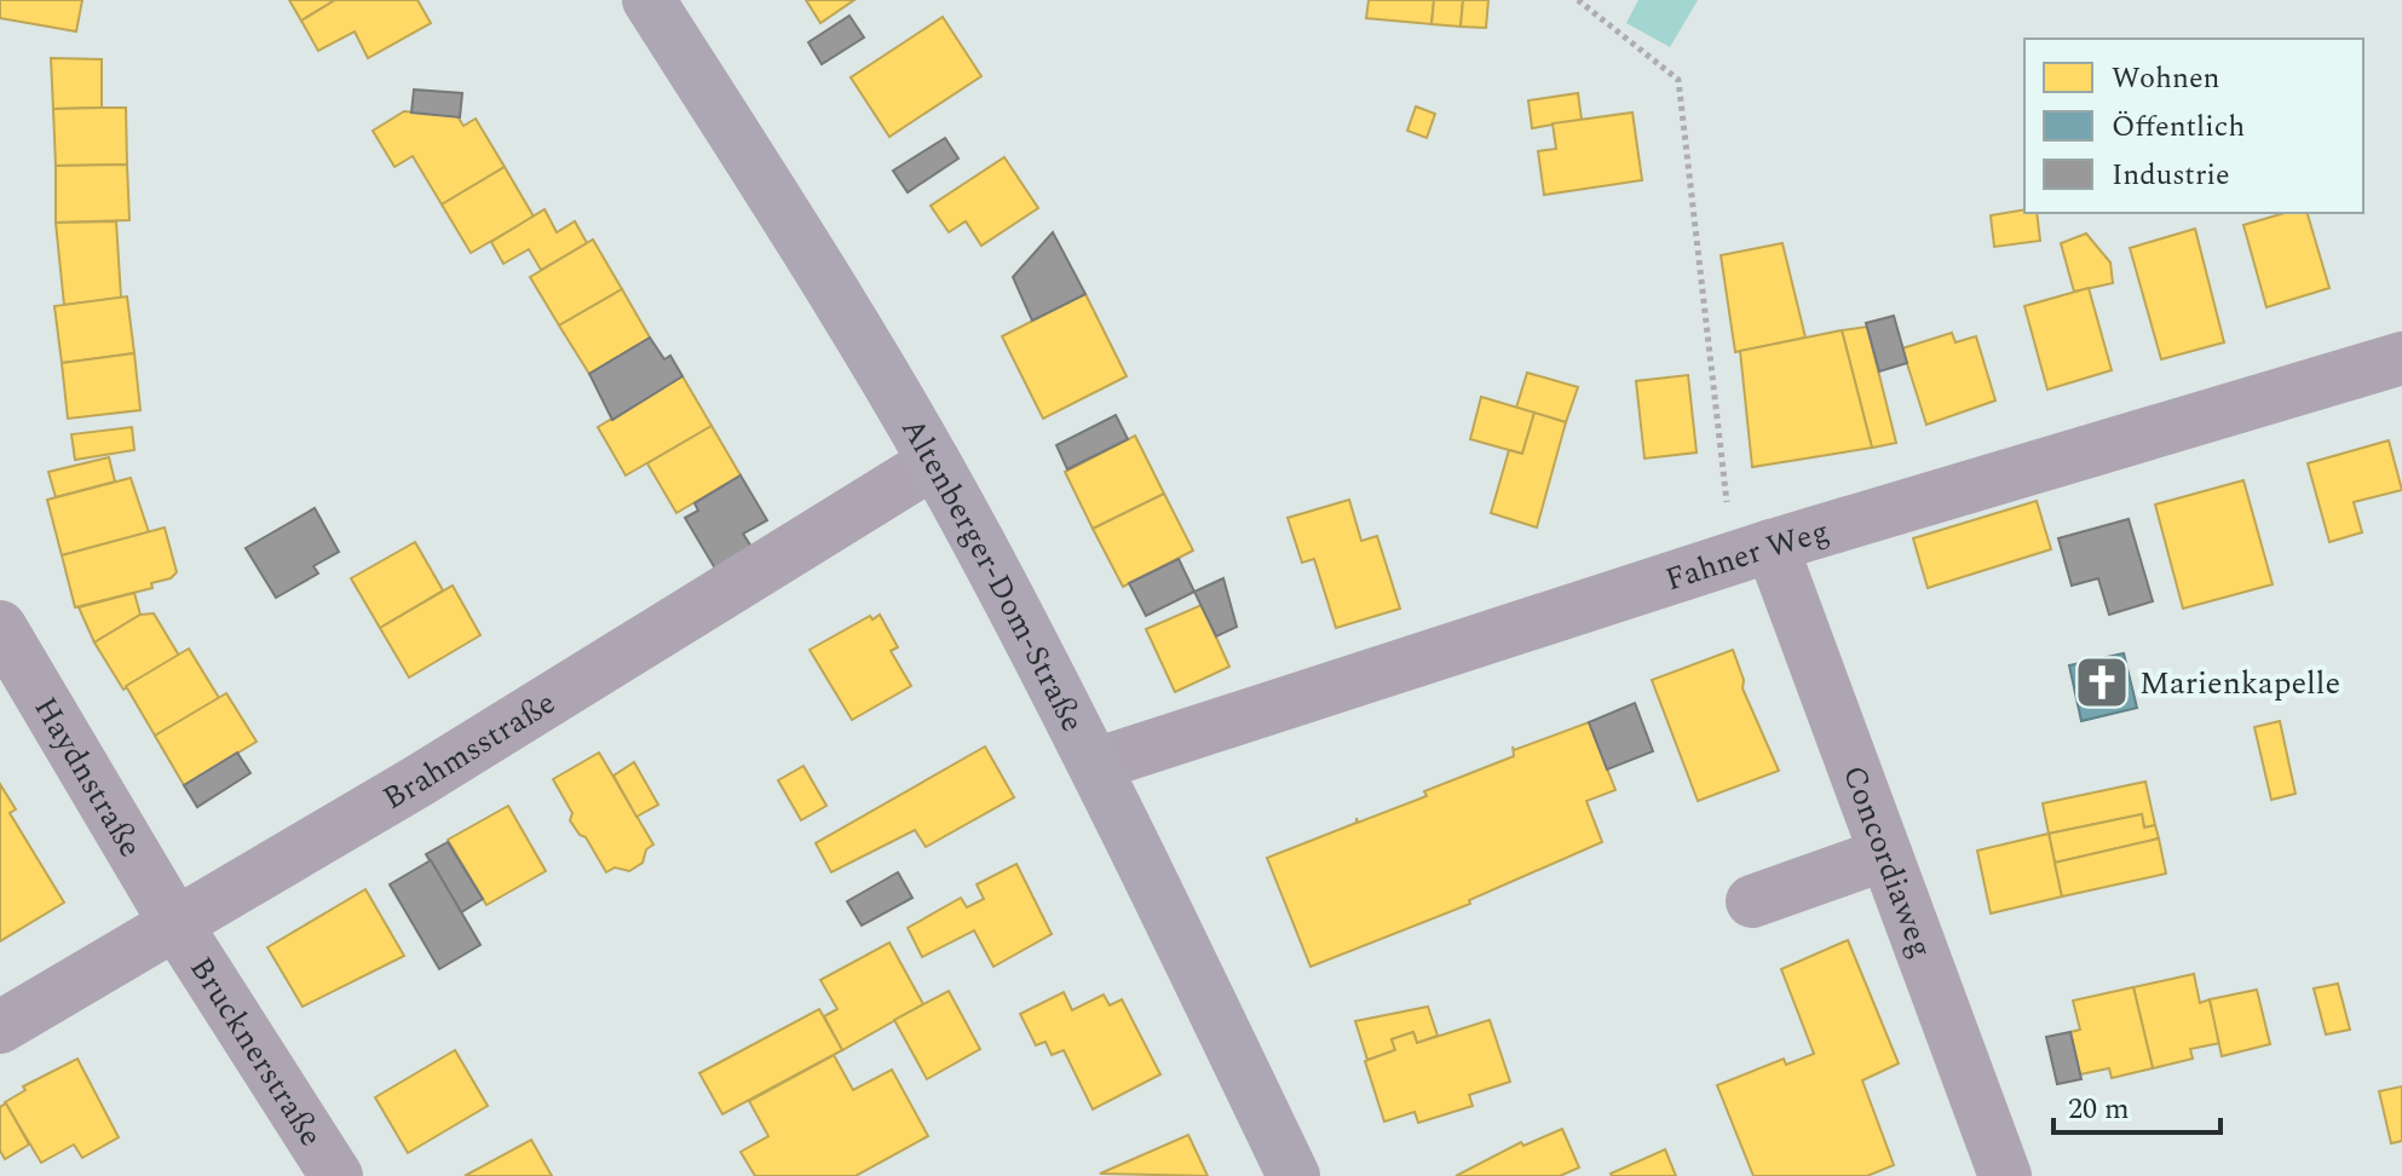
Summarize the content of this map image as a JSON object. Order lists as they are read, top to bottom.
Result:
{
  "streets": {
    "main road": ["Altenberger-Dom-Straße"],
    "street": [
      "Fahner Weg",
      "Brahmsstraße",
      "Haydnstraße",
      "Concordiaweg",
      "Brucknerstraße"
    ]
  },
  "crossings": [
    ["Fahner Weg", "Altenberger-Dom-Straße"],
    ["Fahner Weg", "Concordiaweg"],
    ["Altenberger-Dom-Straße", "Brahmsstraße"],
    ["Brahmsstraße", "Haydnstraße"],
    ["Brahmsstraße", "Brucknerstraße"],
    ["Haydnstraße", "Brucknerstraße"]
  ],
  "places": {
    "church": ["Marienkapelle"]
  },
  "legend": ["Wohnen", "Öffentlich", "Industrie"],
  "scale_bar": "20 m"
}
